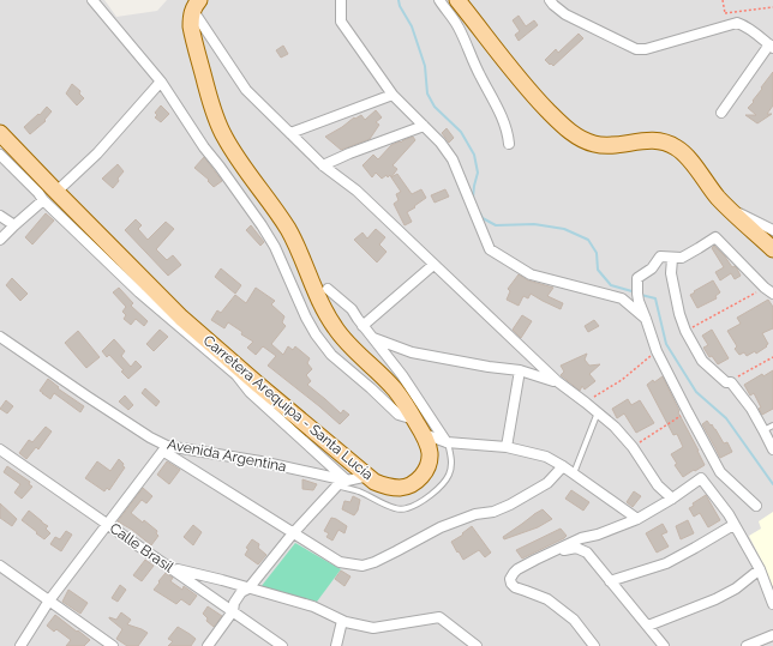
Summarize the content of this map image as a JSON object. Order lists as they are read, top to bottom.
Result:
{
  "streets": {
    "main road": ["Carretera Arequipa - Santa Lucía"],
    "street": ["Avenida Argentina", "Calle Brasil"]
  },
  "crossings": [
    ["Carretera Arequipa - Santa Lucía", "Avenida Argentina"]
  ]
}
